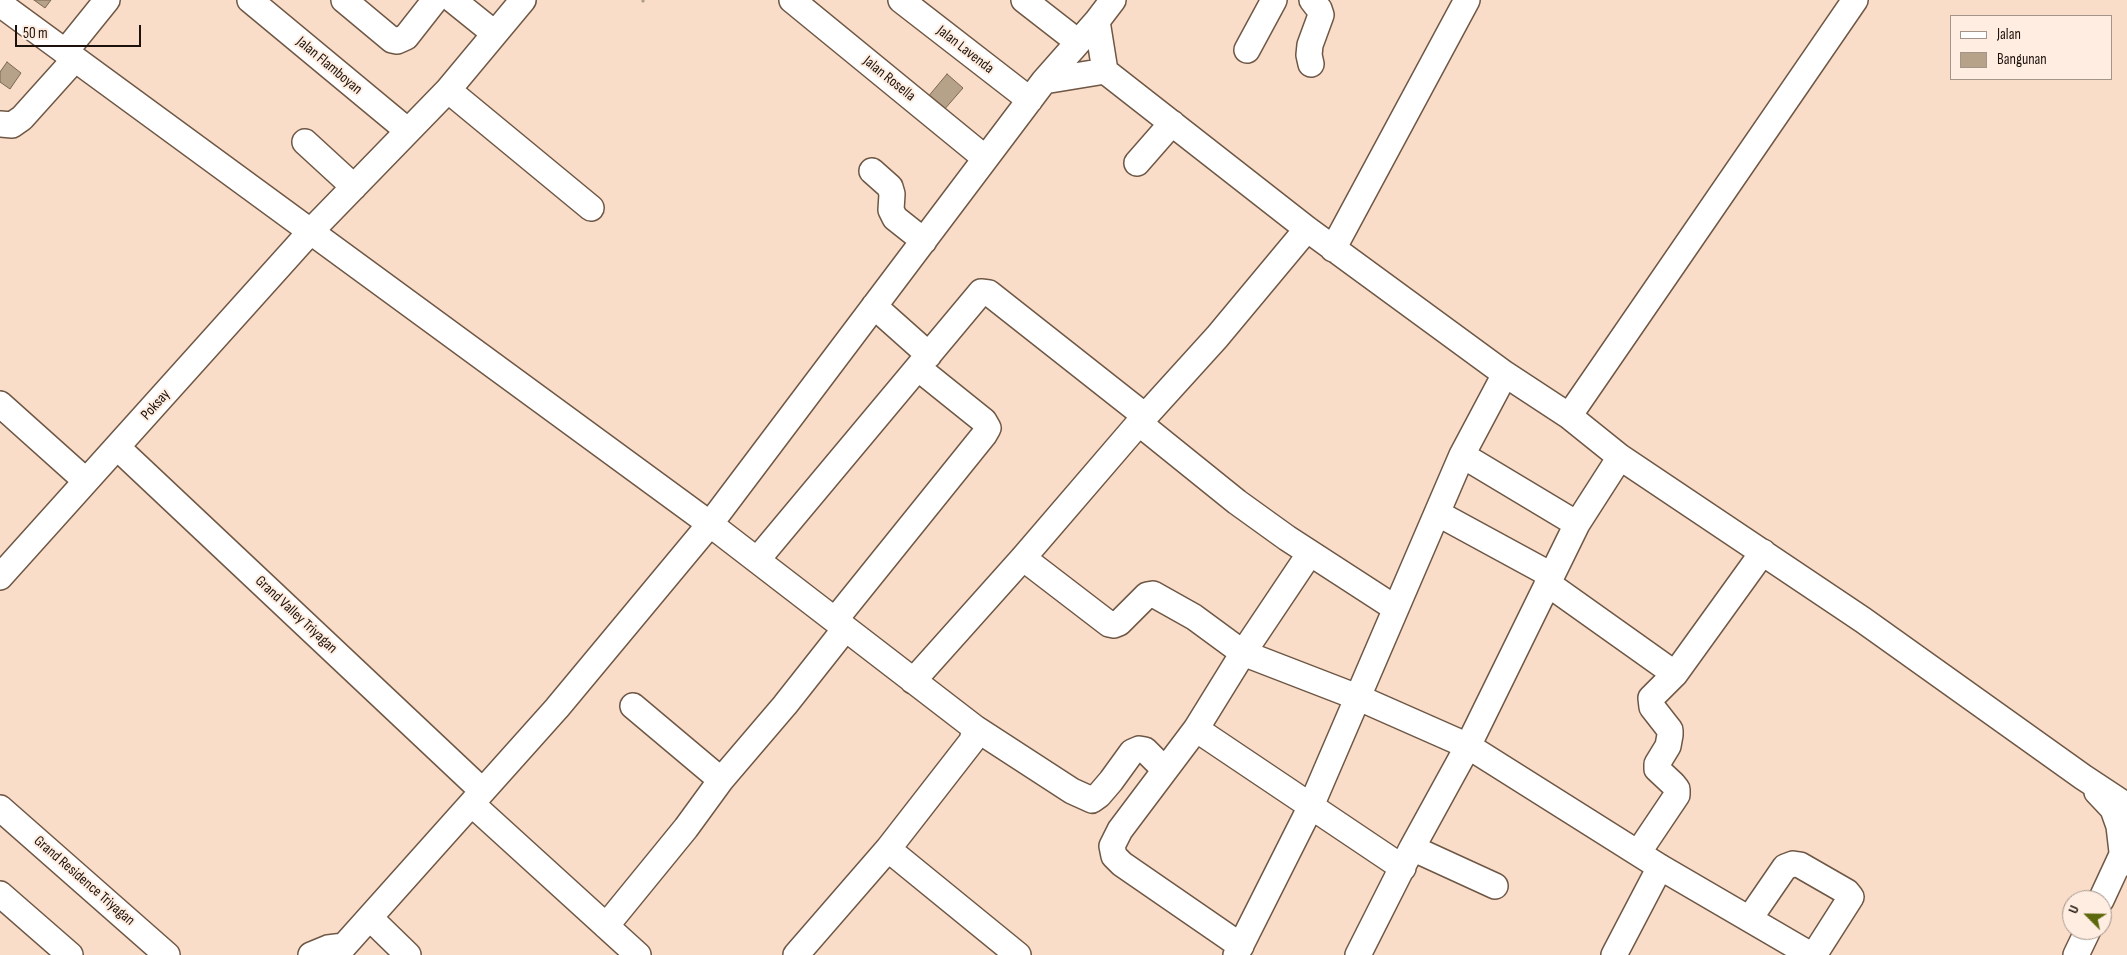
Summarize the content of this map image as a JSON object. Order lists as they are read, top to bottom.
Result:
{
  "streets": {
    "street": [
      "Jalan Lavenda",
      "Jalan Flamboyan",
      "Jalan Rosella",
      "Poksay",
      "Grand Valley Triyagan",
      "Grand Residence Triyagan"
    ]
  },
  "crossings": [
    ["Jalan Flamboyan", "Poksay"],
    ["Poksay", "Grand Valley Triyagan"]
  ],
  "legend": ["Jalan", "Bangunan"],
  "scale_bar": "50 m",
  "north": "top left"
}
